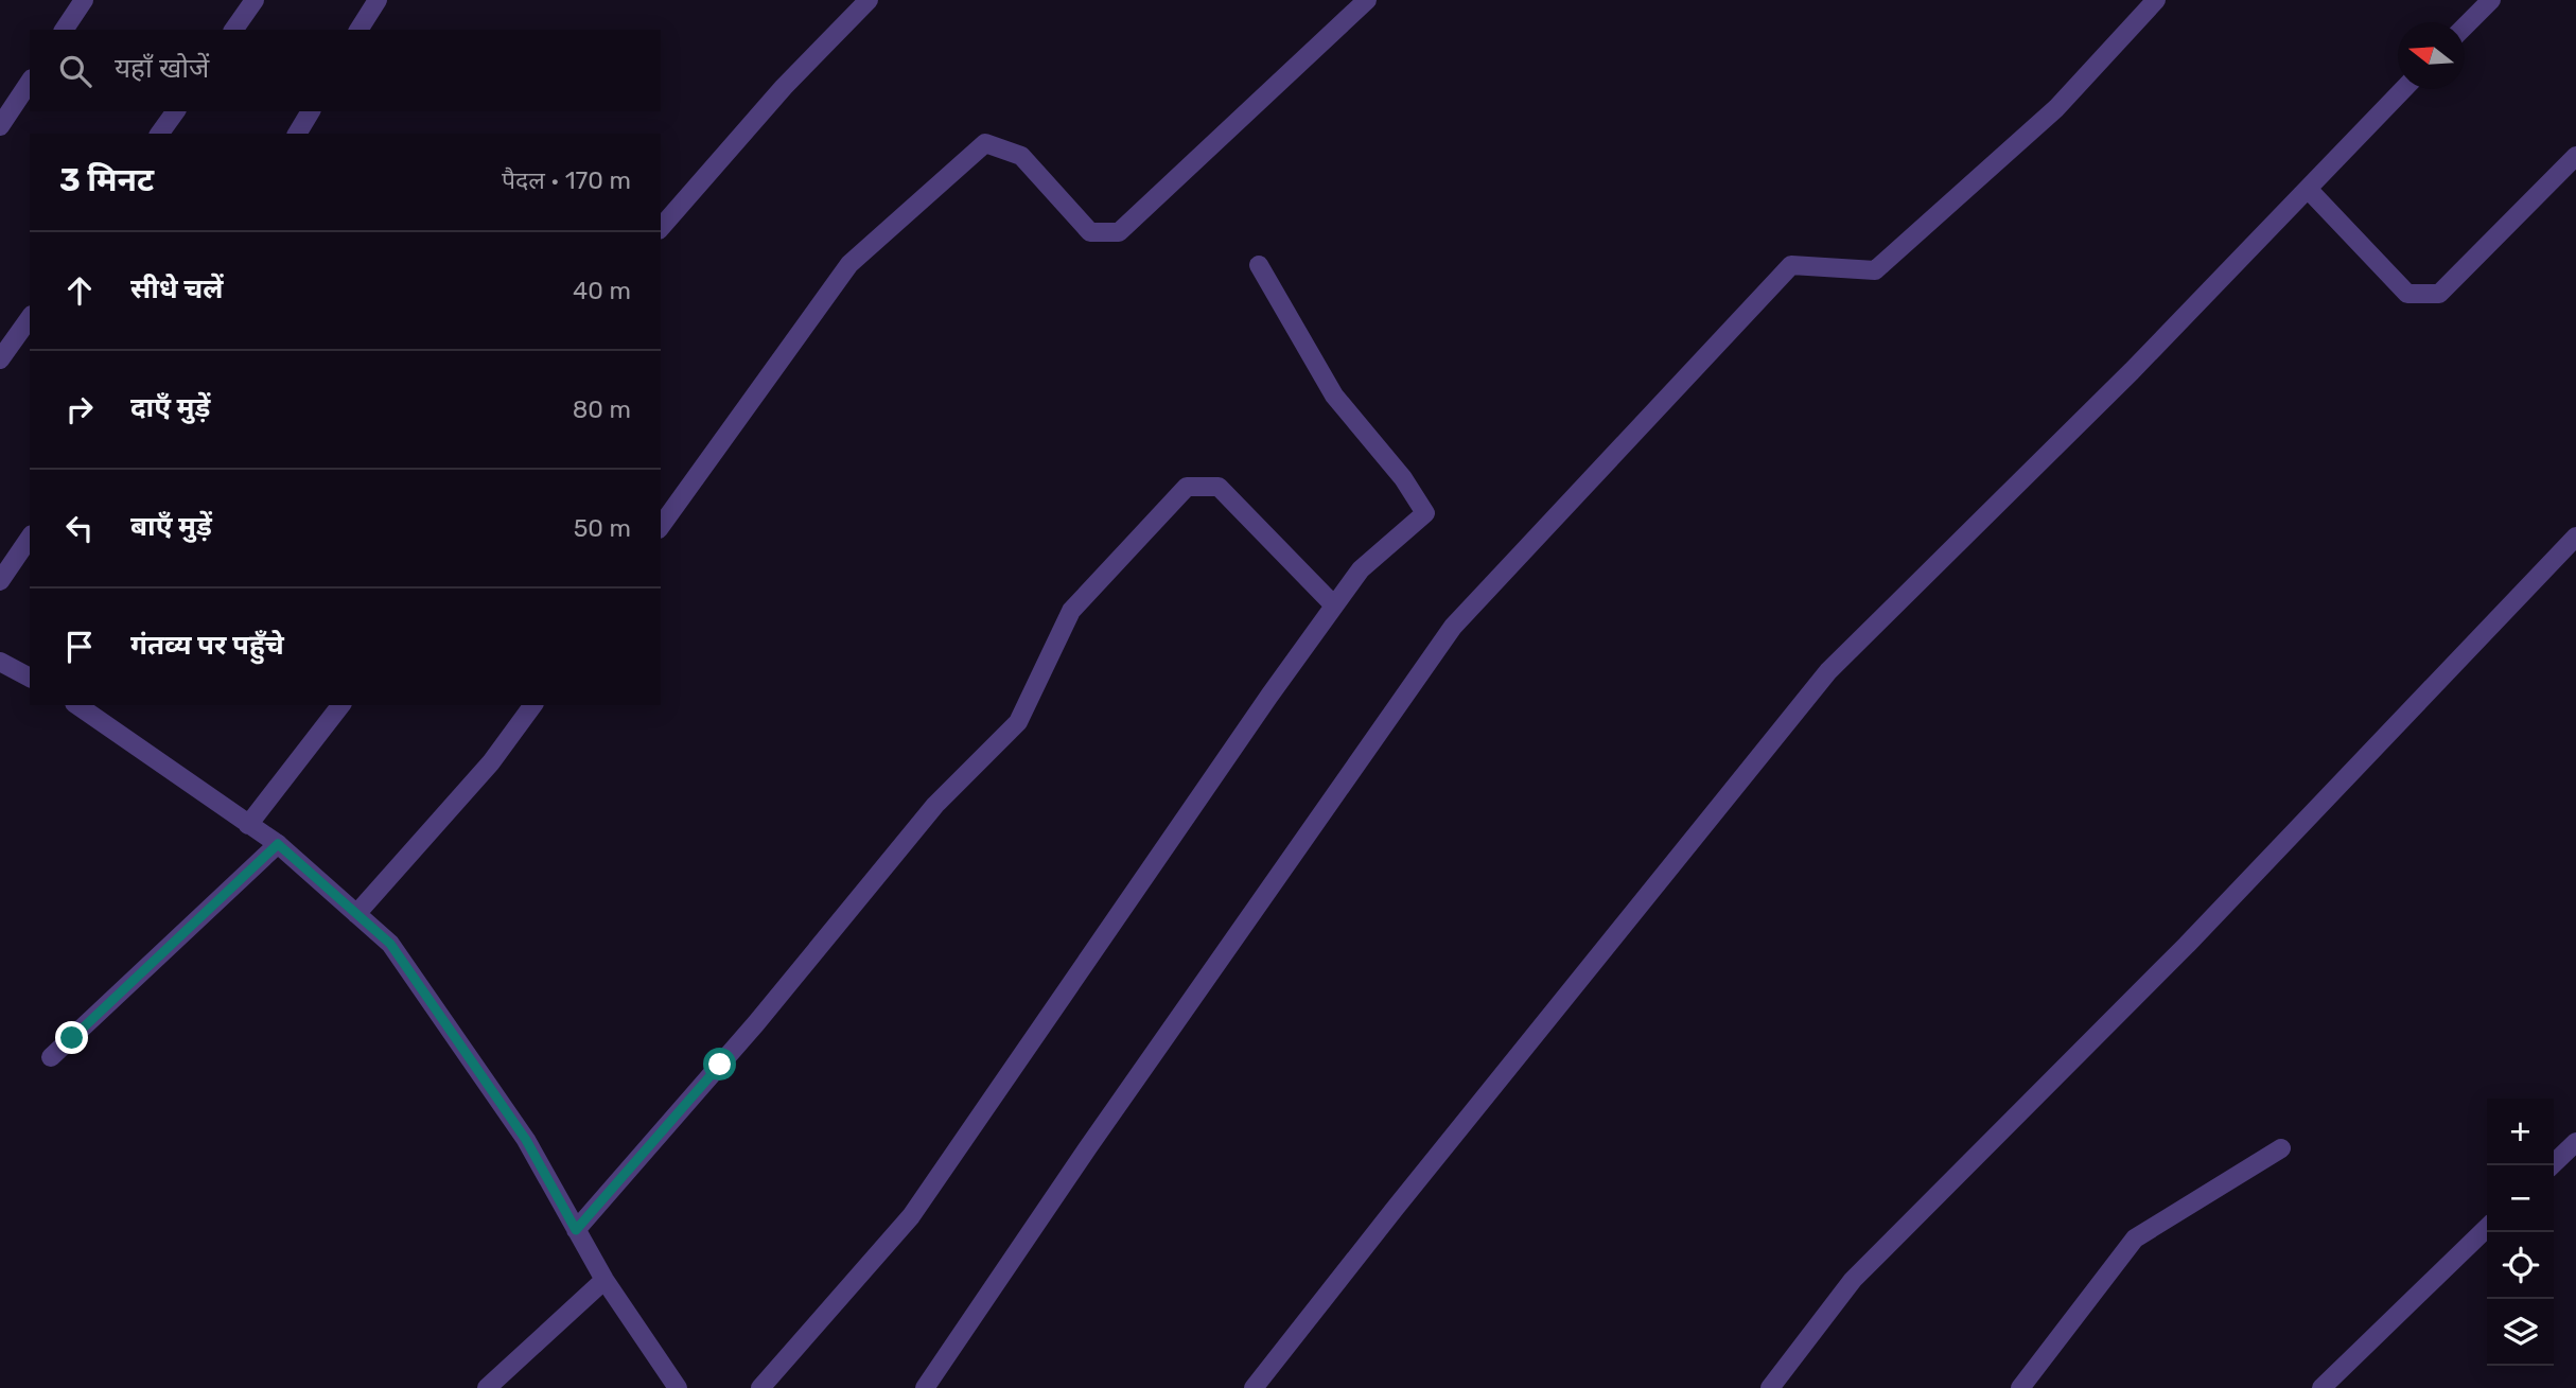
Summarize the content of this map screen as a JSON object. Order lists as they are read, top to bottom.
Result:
{
  "north": "left",
  "page": {
    "search": "यहाँ खोजें",
    "heading": ["3 मिनट", "पैदल · 170 m"],
    "list": [
      ["सीधे चलें", "40 m"],
      ["दाएँ मुड़ें", "80 m"],
      ["बाएँ मुड़ें", "50 m"],
      "गंतव्य पर पहुँचे"
    ],
    "map_buttons": ["+", "−"]
  }
}
